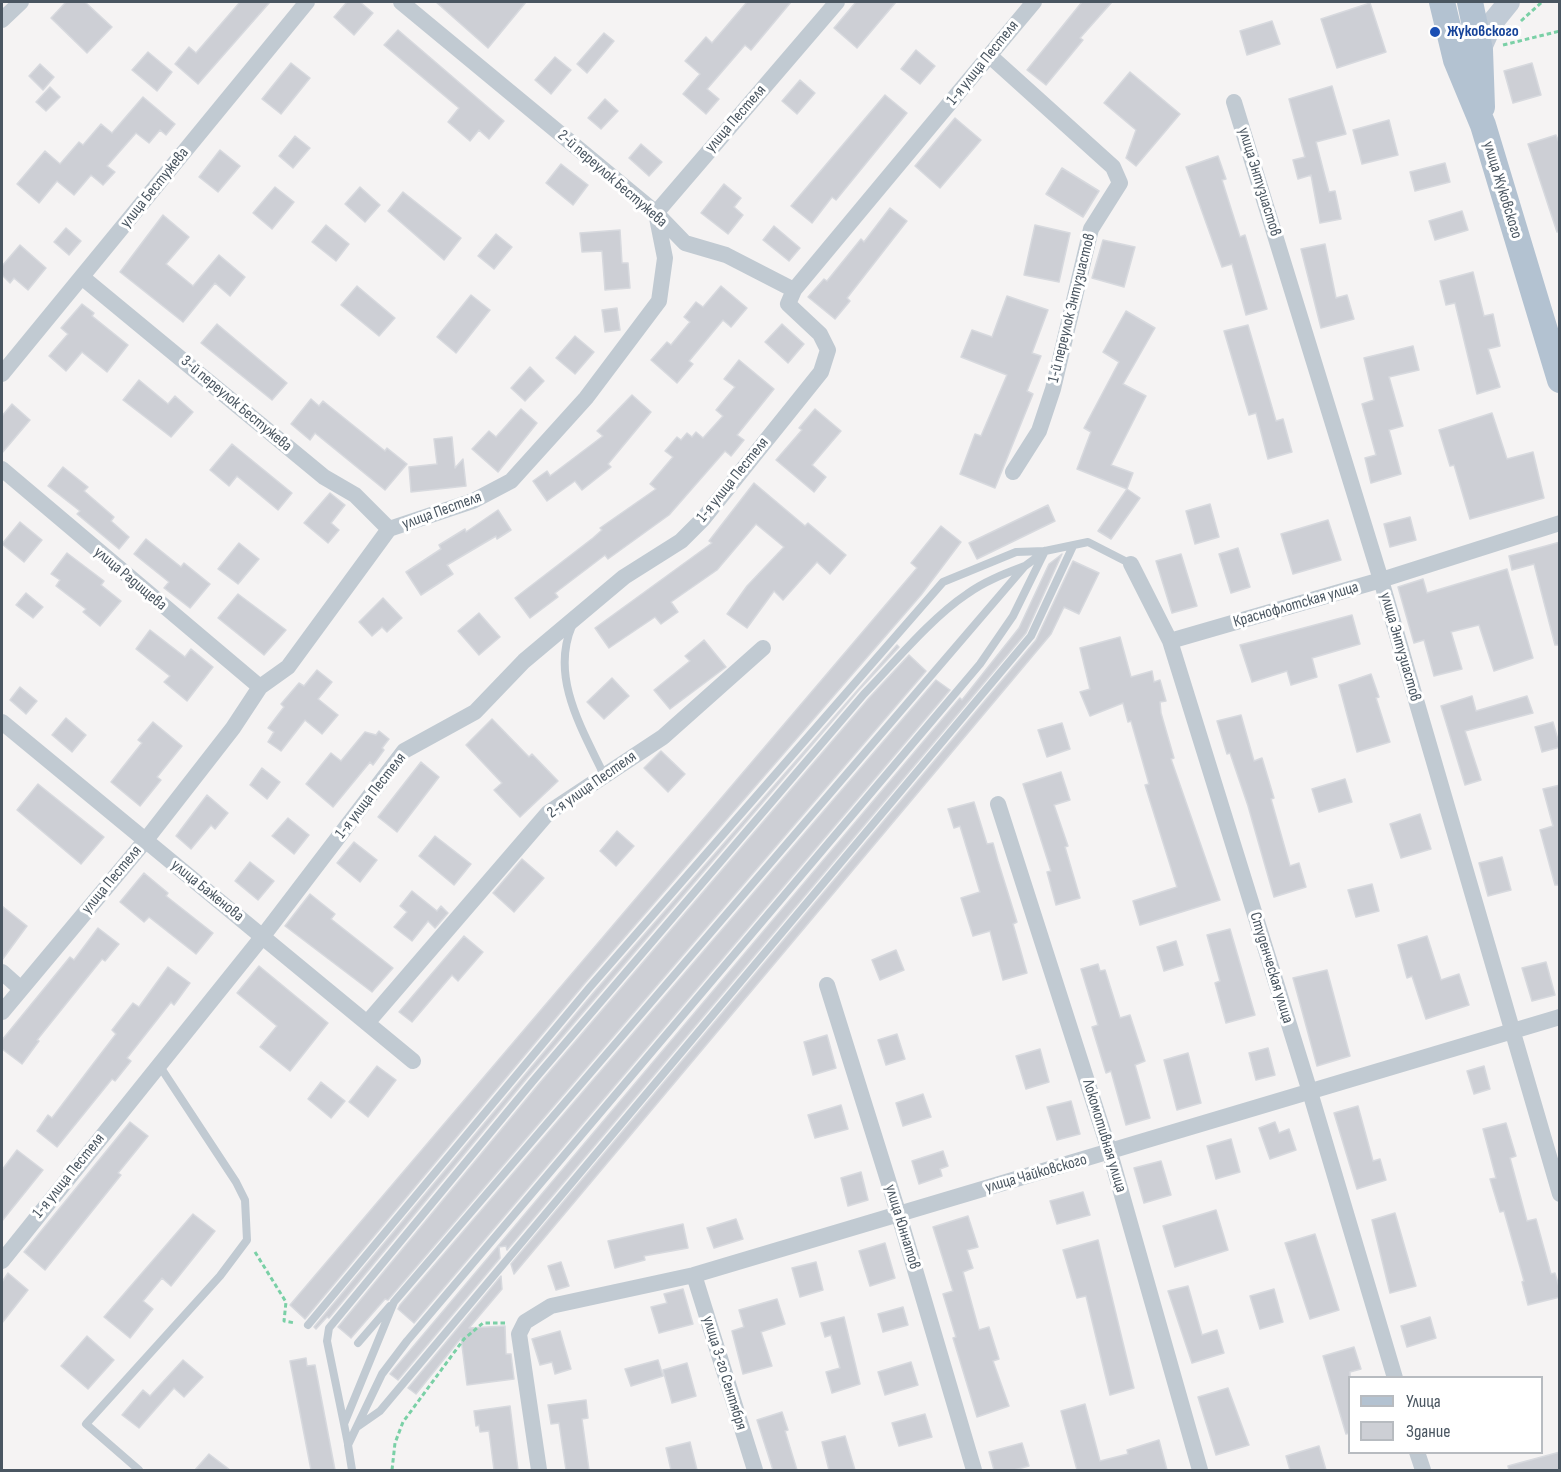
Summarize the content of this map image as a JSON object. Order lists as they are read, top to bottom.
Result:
{
  "streets": {
    "main road": ["улица Жуковского"],
    "street": [
      "1-я улица Пестеля",
      "улица Пестеля",
      "2-й переулок Бестужева",
      "улица Энтузиастов",
      "улица Бестужева",
      "1-й переулок Энтузиастов",
      "3-й переулок Бестужева",
      "улица Радищева",
      "Краснофлотская улица",
      "2-я улица Пестеля",
      "улица Баженова",
      "Студенческая улица",
      "Локомотивная улица",
      "улица Чайковского",
      "улица Юннатов",
      "улица 3-го Сентября"
    ]
  },
  "crossings": [
    ["1-я улица Пестеля", "2-й переулок Бестужева"],
    ["1-я улица Пестеля", "1-й переулок Энтузиастов"],
    ["1-я улица Пестеля", "улица Баженова"],
    ["улица Пестеля", "2-й переулок Бестужева"],
    ["улица Пестеля", "3-й переулок Бестужева"],
    ["улица Пестеля", "улица Радищева"],
    ["улица Пестеля", "улица Баженова"],
    ["улица Энтузиастов", "Краснофлотская улица"],
    ["улица Энтузиастов", "улица Чайковского"],
    ["улица Бестужева", "3-й переулок Бестужева"],
    ["Краснофлотская улица", "Студенческая улица"],
    ["2-я улица Пестеля", "улица Баженова"],
    ["Студенческая улица", "улица Чайковского"],
    ["Локомотивная улица", "улица Чайковского"],
    ["улица Чайковского", "улица Юннатов"],
    ["улица Чайковского", "улица 3-го Сентября"]
  ],
  "places": ["Жуковского"],
  "legend": ["Улица", "Здание"]
}
